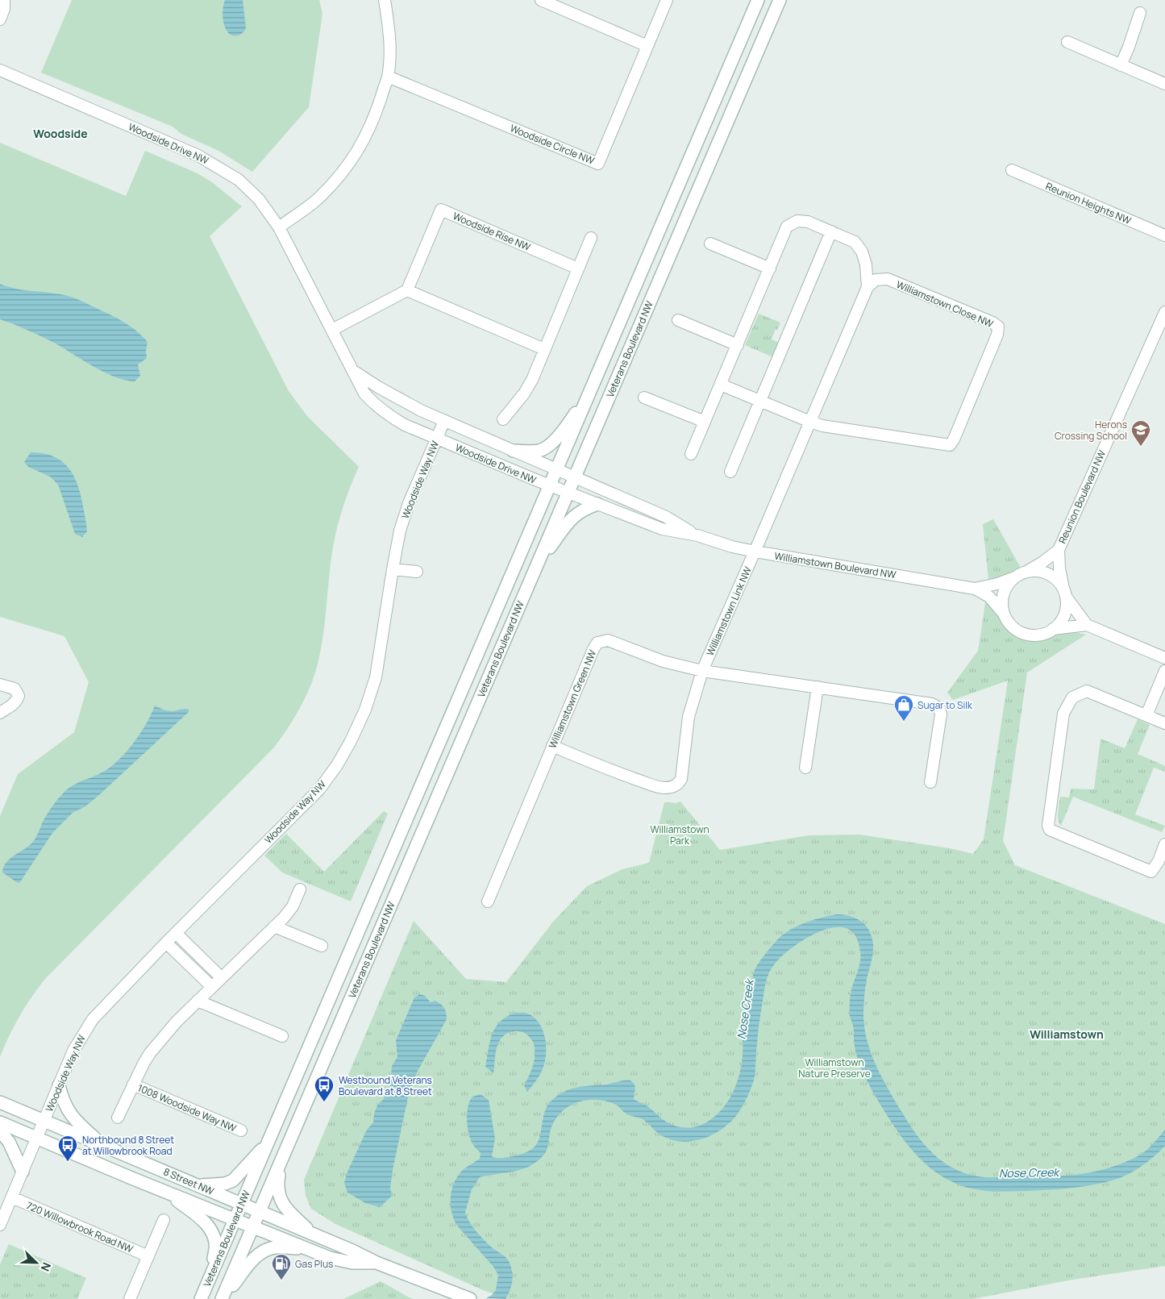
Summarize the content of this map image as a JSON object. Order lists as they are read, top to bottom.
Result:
{
  "streets": {
    "main road": ["Veterans Boulevard NW", "8 Street NW"],
    "street": [
      "Woodside Drive NW",
      "Woodside Circle NW",
      "Reunion Heights NW",
      "Woodside Rise NW",
      "Williamstown Close NW",
      "Woodside Way NW",
      "Reunion Boulevard NW",
      "Williamstown Boulevard NW",
      "Williamstown Link NW",
      "Williamstown Green NW",
      "1008 Woodside Way NW",
      "720 Willowbrook Road NW"
    ]
  },
  "crossings": [
    ["Woodside Drive NW", "Veterans Boulevard NW"],
    ["Woodside Drive NW", "Woodside Way NW"],
    ["Woodside Drive NW", "Williamstown Boulevard NW"],
    ["Veterans Boulevard NW", "Williamstown Boulevard NW"],
    ["Veterans Boulevard NW", "8 Street NW"],
    ["Woodside Way NW", "8 Street NW"],
    ["Woodside Way NW", "720 Willowbrook Road NW"],
    ["Reunion Boulevard NW", "Williamstown Boulevard NW"],
    ["Williamstown Boulevard NW", "Williamstown Link NW"],
    ["Williamstown Link NW", "Williamstown Green NW"]
  ],
  "districts": ["Woodside", "Williamstown"],
  "water": ["Nose Creek"],
  "parks": ["Williamstown Park", "Williamstown Nature Preserve"],
  "places": {
    "school or university": ["Herons Crossing School"],
    "shop": ["Sugar to Silk"],
    "bus stop": ["Westbound Veterans Boulevard at 8 Street", "Northbound 8 Street at Willowbrook Road"],
    "fuel station": ["Gas Plus"]
  },
  "north": "bottom right"
}
